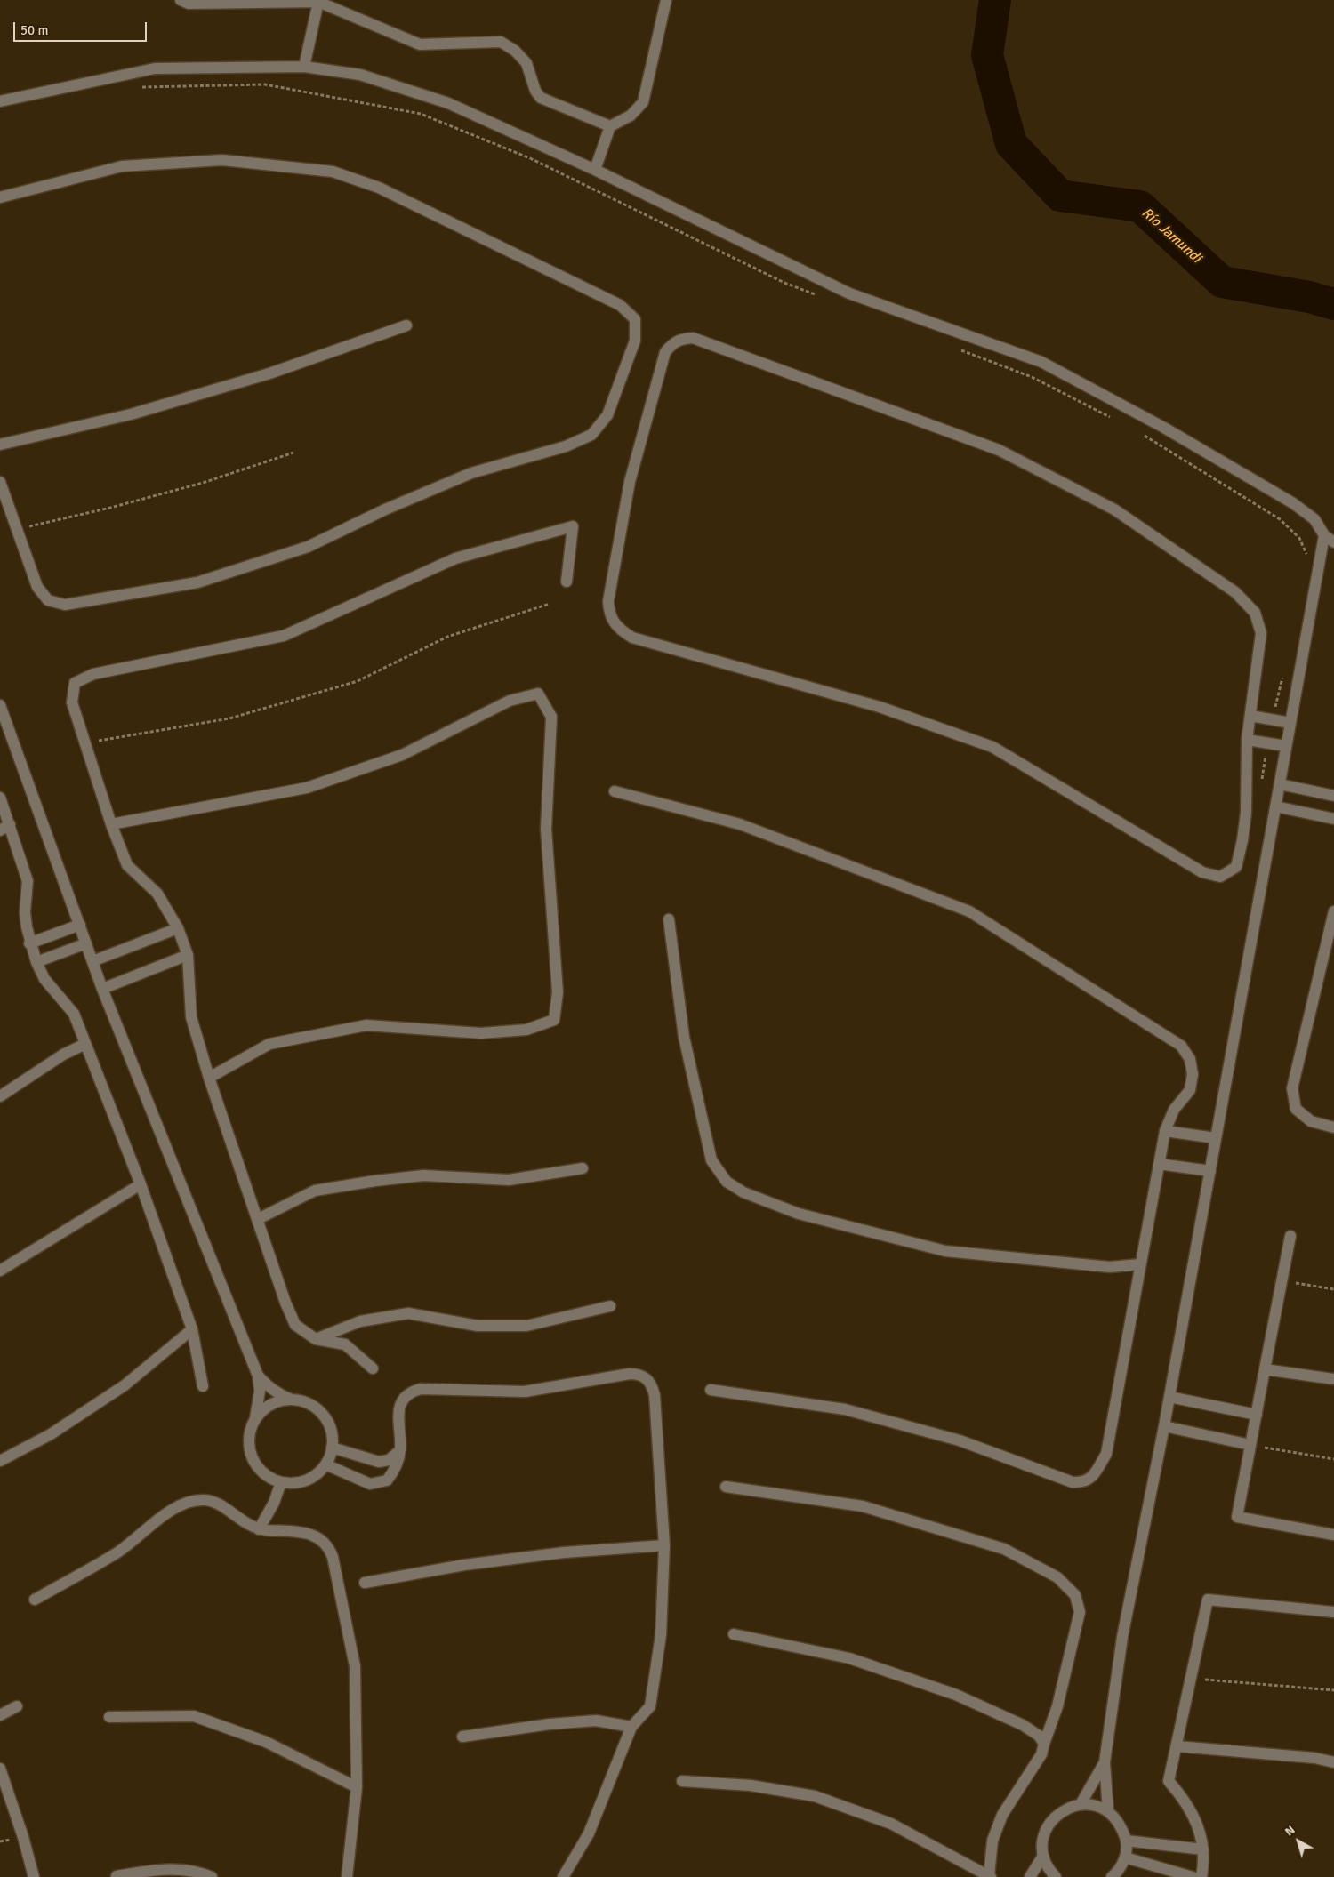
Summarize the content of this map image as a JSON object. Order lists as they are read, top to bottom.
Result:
{
  "water": ["Río Jamundi"],
  "scale_bar": "50 m",
  "north": "top left"
}
